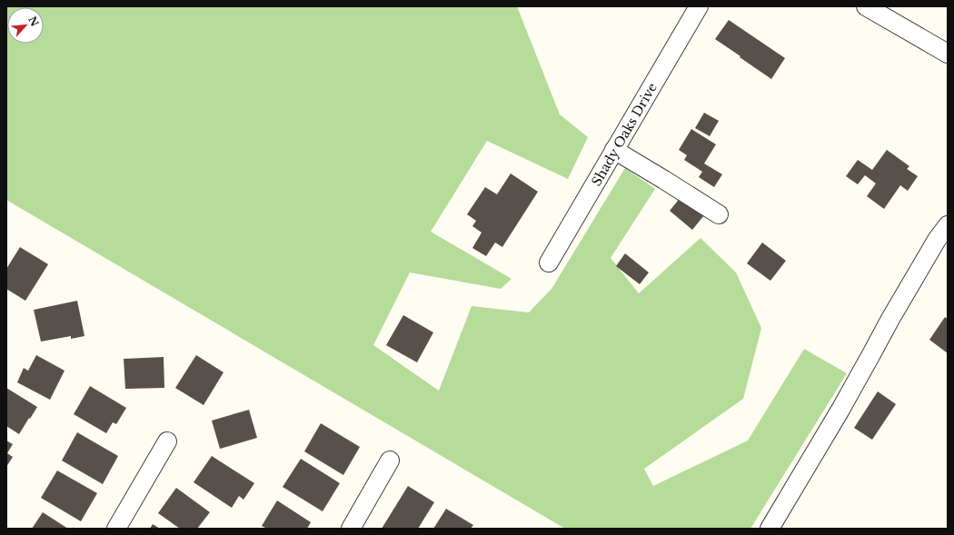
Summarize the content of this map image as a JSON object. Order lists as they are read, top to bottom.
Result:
{
  "streets": {
    "street": ["Shady Oaks Drive"]
  },
  "north": "top right"
}
